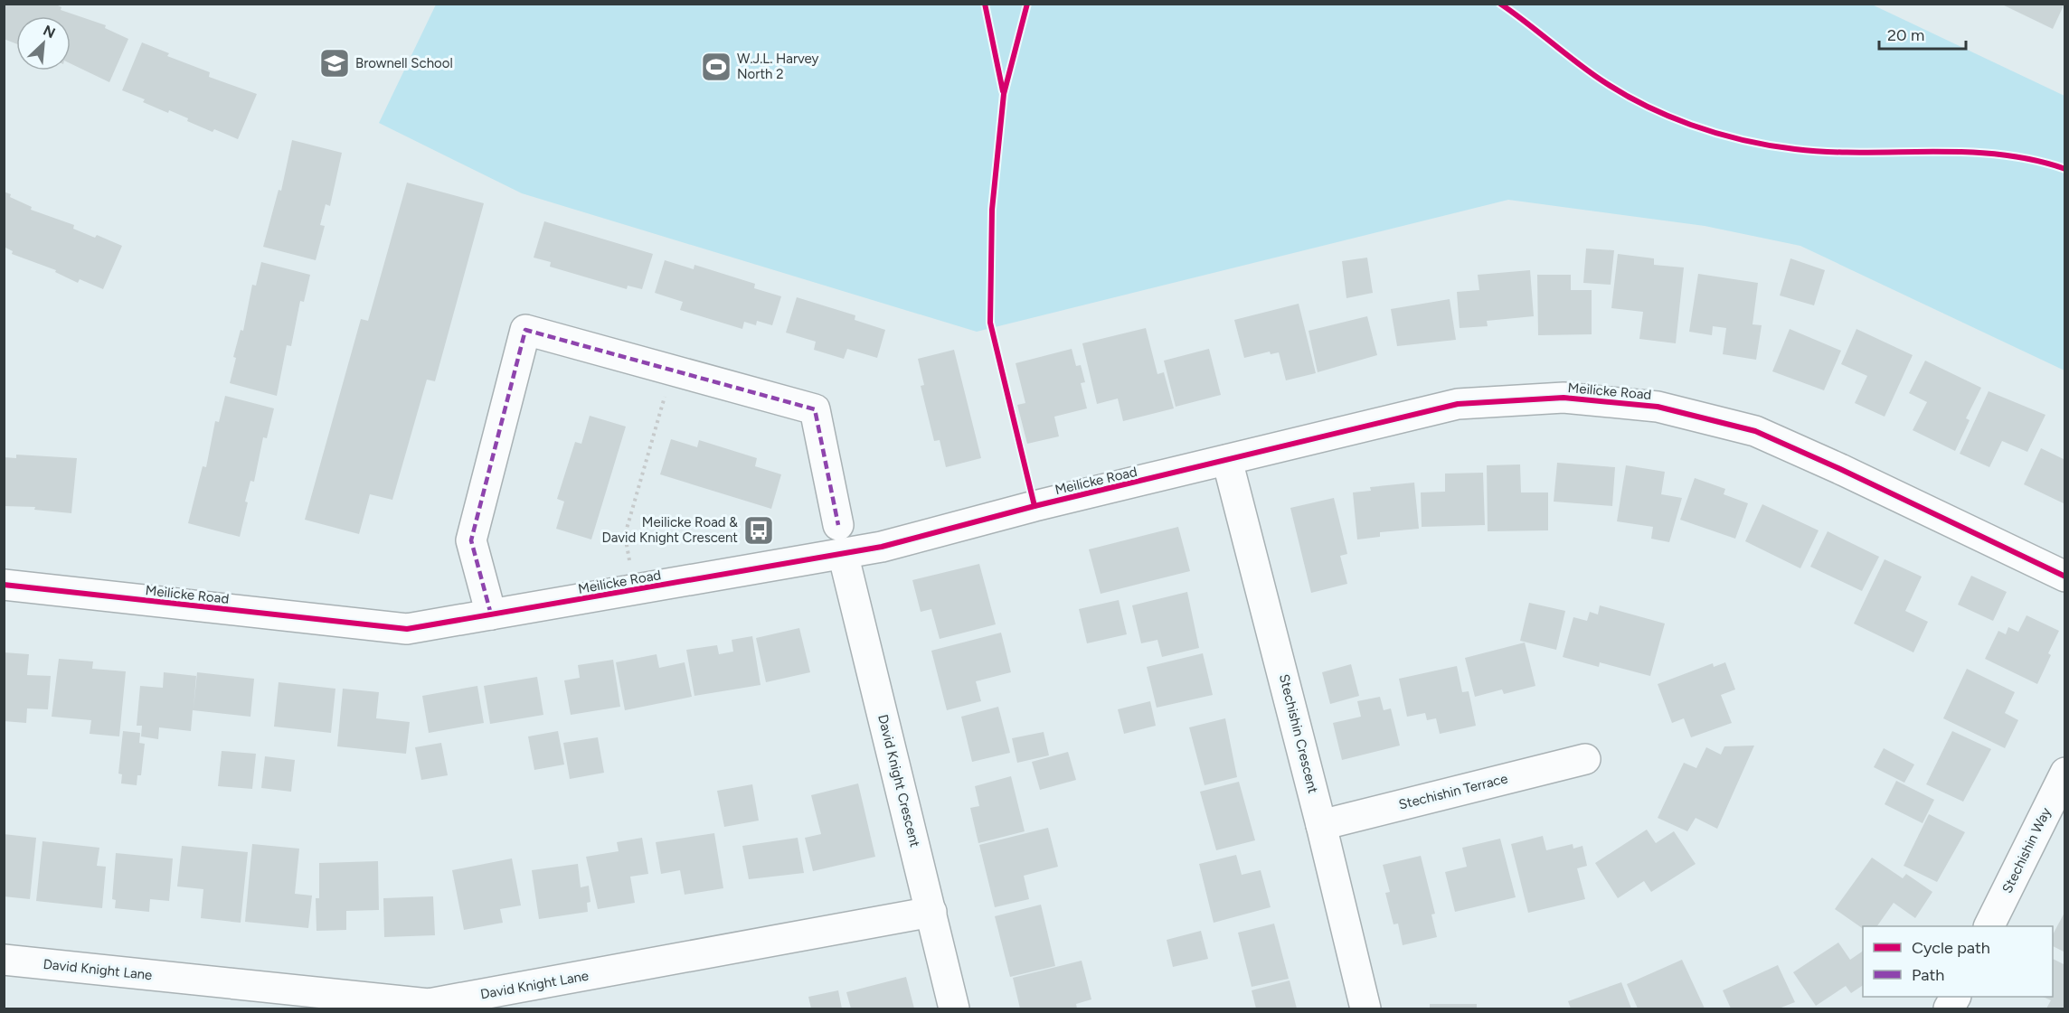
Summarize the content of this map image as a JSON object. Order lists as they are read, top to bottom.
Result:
{
  "streets": {
    "street": [
      "Meilicke Road",
      "Stechishin Crescent",
      "David Knight Crescent",
      "Stechishin Terrace",
      "Stechishin Way",
      "David Knight Lane"
    ]
  },
  "crossings": [
    ["Meilicke Road", "Stechishin Crescent"],
    ["Meilicke Road", "David Knight Crescent"],
    ["Stechishin Crescent", "Stechishin Terrace"],
    ["David Knight Crescent", "David Knight Lane"]
  ],
  "places": {
    "school or university": ["Brownell School"],
    "sports": ["W.J.L. Harvey North 2"],
    "bus stop": ["Meilicke Road & David Knight Crescent"]
  },
  "legend": ["Cycle path", "Path"],
  "scale_bar": "20 m",
  "north": "top right"
}
